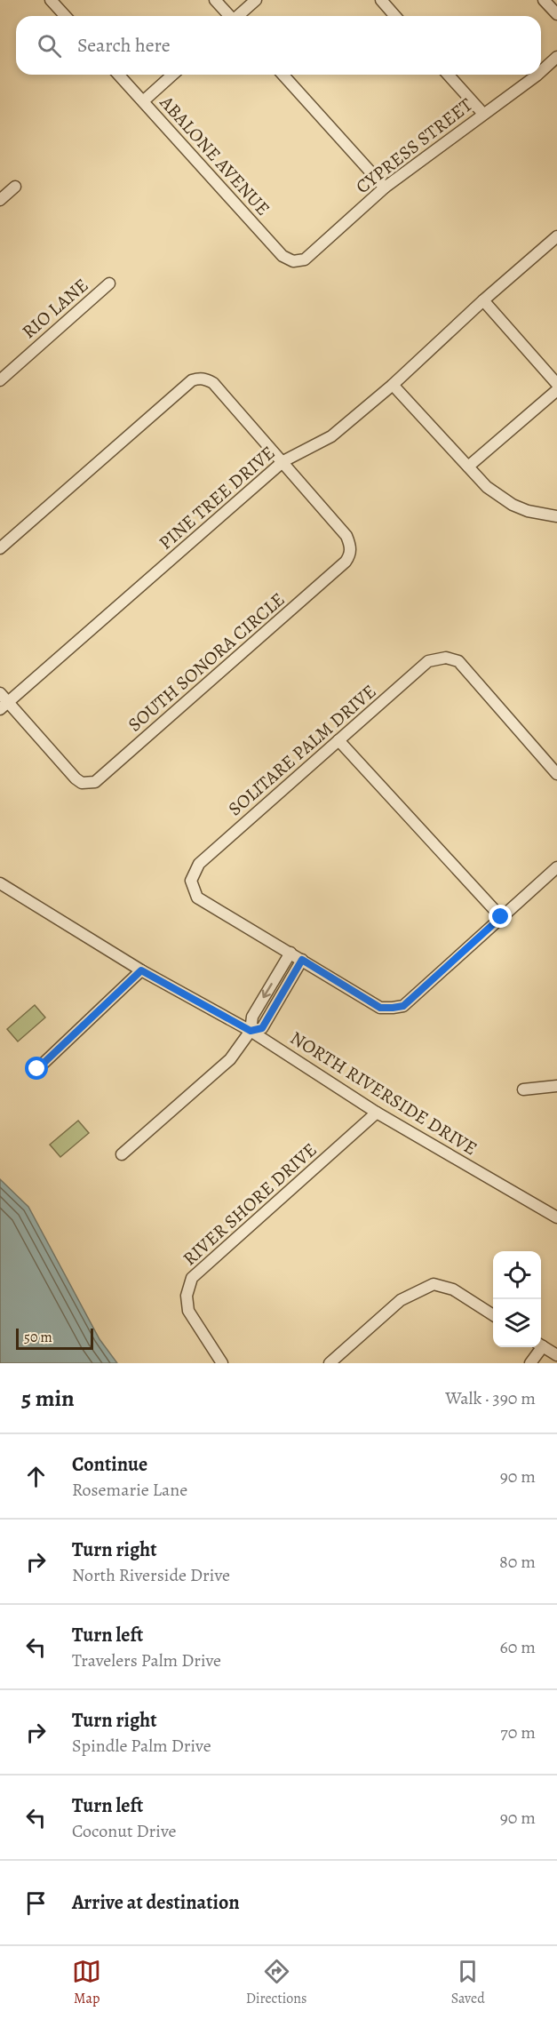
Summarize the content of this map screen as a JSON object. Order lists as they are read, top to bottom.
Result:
{
  "streets": {
    "street": [
      "CYPRESS STREET",
      "ABALONE AVENUE",
      "RIO LANE",
      "PINE TREE DRIVE",
      "SOUTH SONORA CIRCLE",
      "SOLITARE PALM DRIVE",
      "NORTH RIVERSIDE DRIVE",
      "RIVER SHORE DRIVE"
    ]
  },
  "crossings": [
    ["CYPRESS STREET", "ABALONE AVENUE"],
    ["PINE TREE DRIVE", "SOUTH SONORA CIRCLE"],
    ["NORTH RIVERSIDE DRIVE", "RIVER SHORE DRIVE"]
  ],
  "scale_bar": "50 m",
  "page": {
    "search": "Search here",
    "scale": "50 m",
    "heading": ["5 min", "Walk · 390 m"],
    "list": [
      ["Continue", "Rosemarie Lane", "90 m"],
      ["Turn right", "North Riverside Drive", "80 m"],
      ["Turn left", "Travelers Palm Drive", "60 m"],
      ["Turn right", "Spindle Palm Drive", "70 m"],
      ["Turn left", "Coconut Drive", "90 m"],
      "Arrive at destination"
    ],
    "nav": ["Map", "Directions", "Saved"]
  }
}
